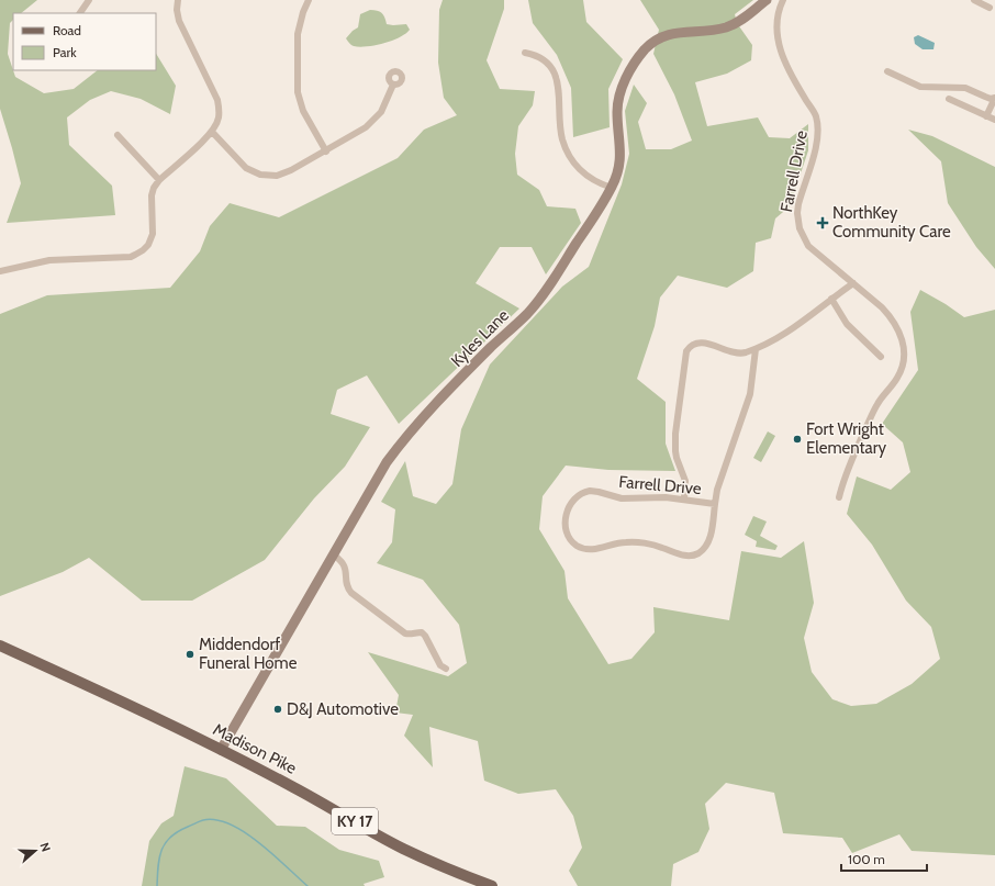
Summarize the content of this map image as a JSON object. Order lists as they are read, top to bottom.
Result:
{
  "streets": {
    "main road": ["Kyles Lane", "Madison Pike", "KY 17"],
    "street": ["Farrell Drive"]
  },
  "crossings": [
    ["Kyles Lane", "Madison Pike"]
  ],
  "places": {
    "health": ["NorthKey Community Care"],
    "other": ["Fort Wright Elementary", "Middendorf Funeral Home", "D&J Automotive"]
  },
  "legend": ["Road", "Park"],
  "scale_bar": "100 m",
  "north": "right"
}
